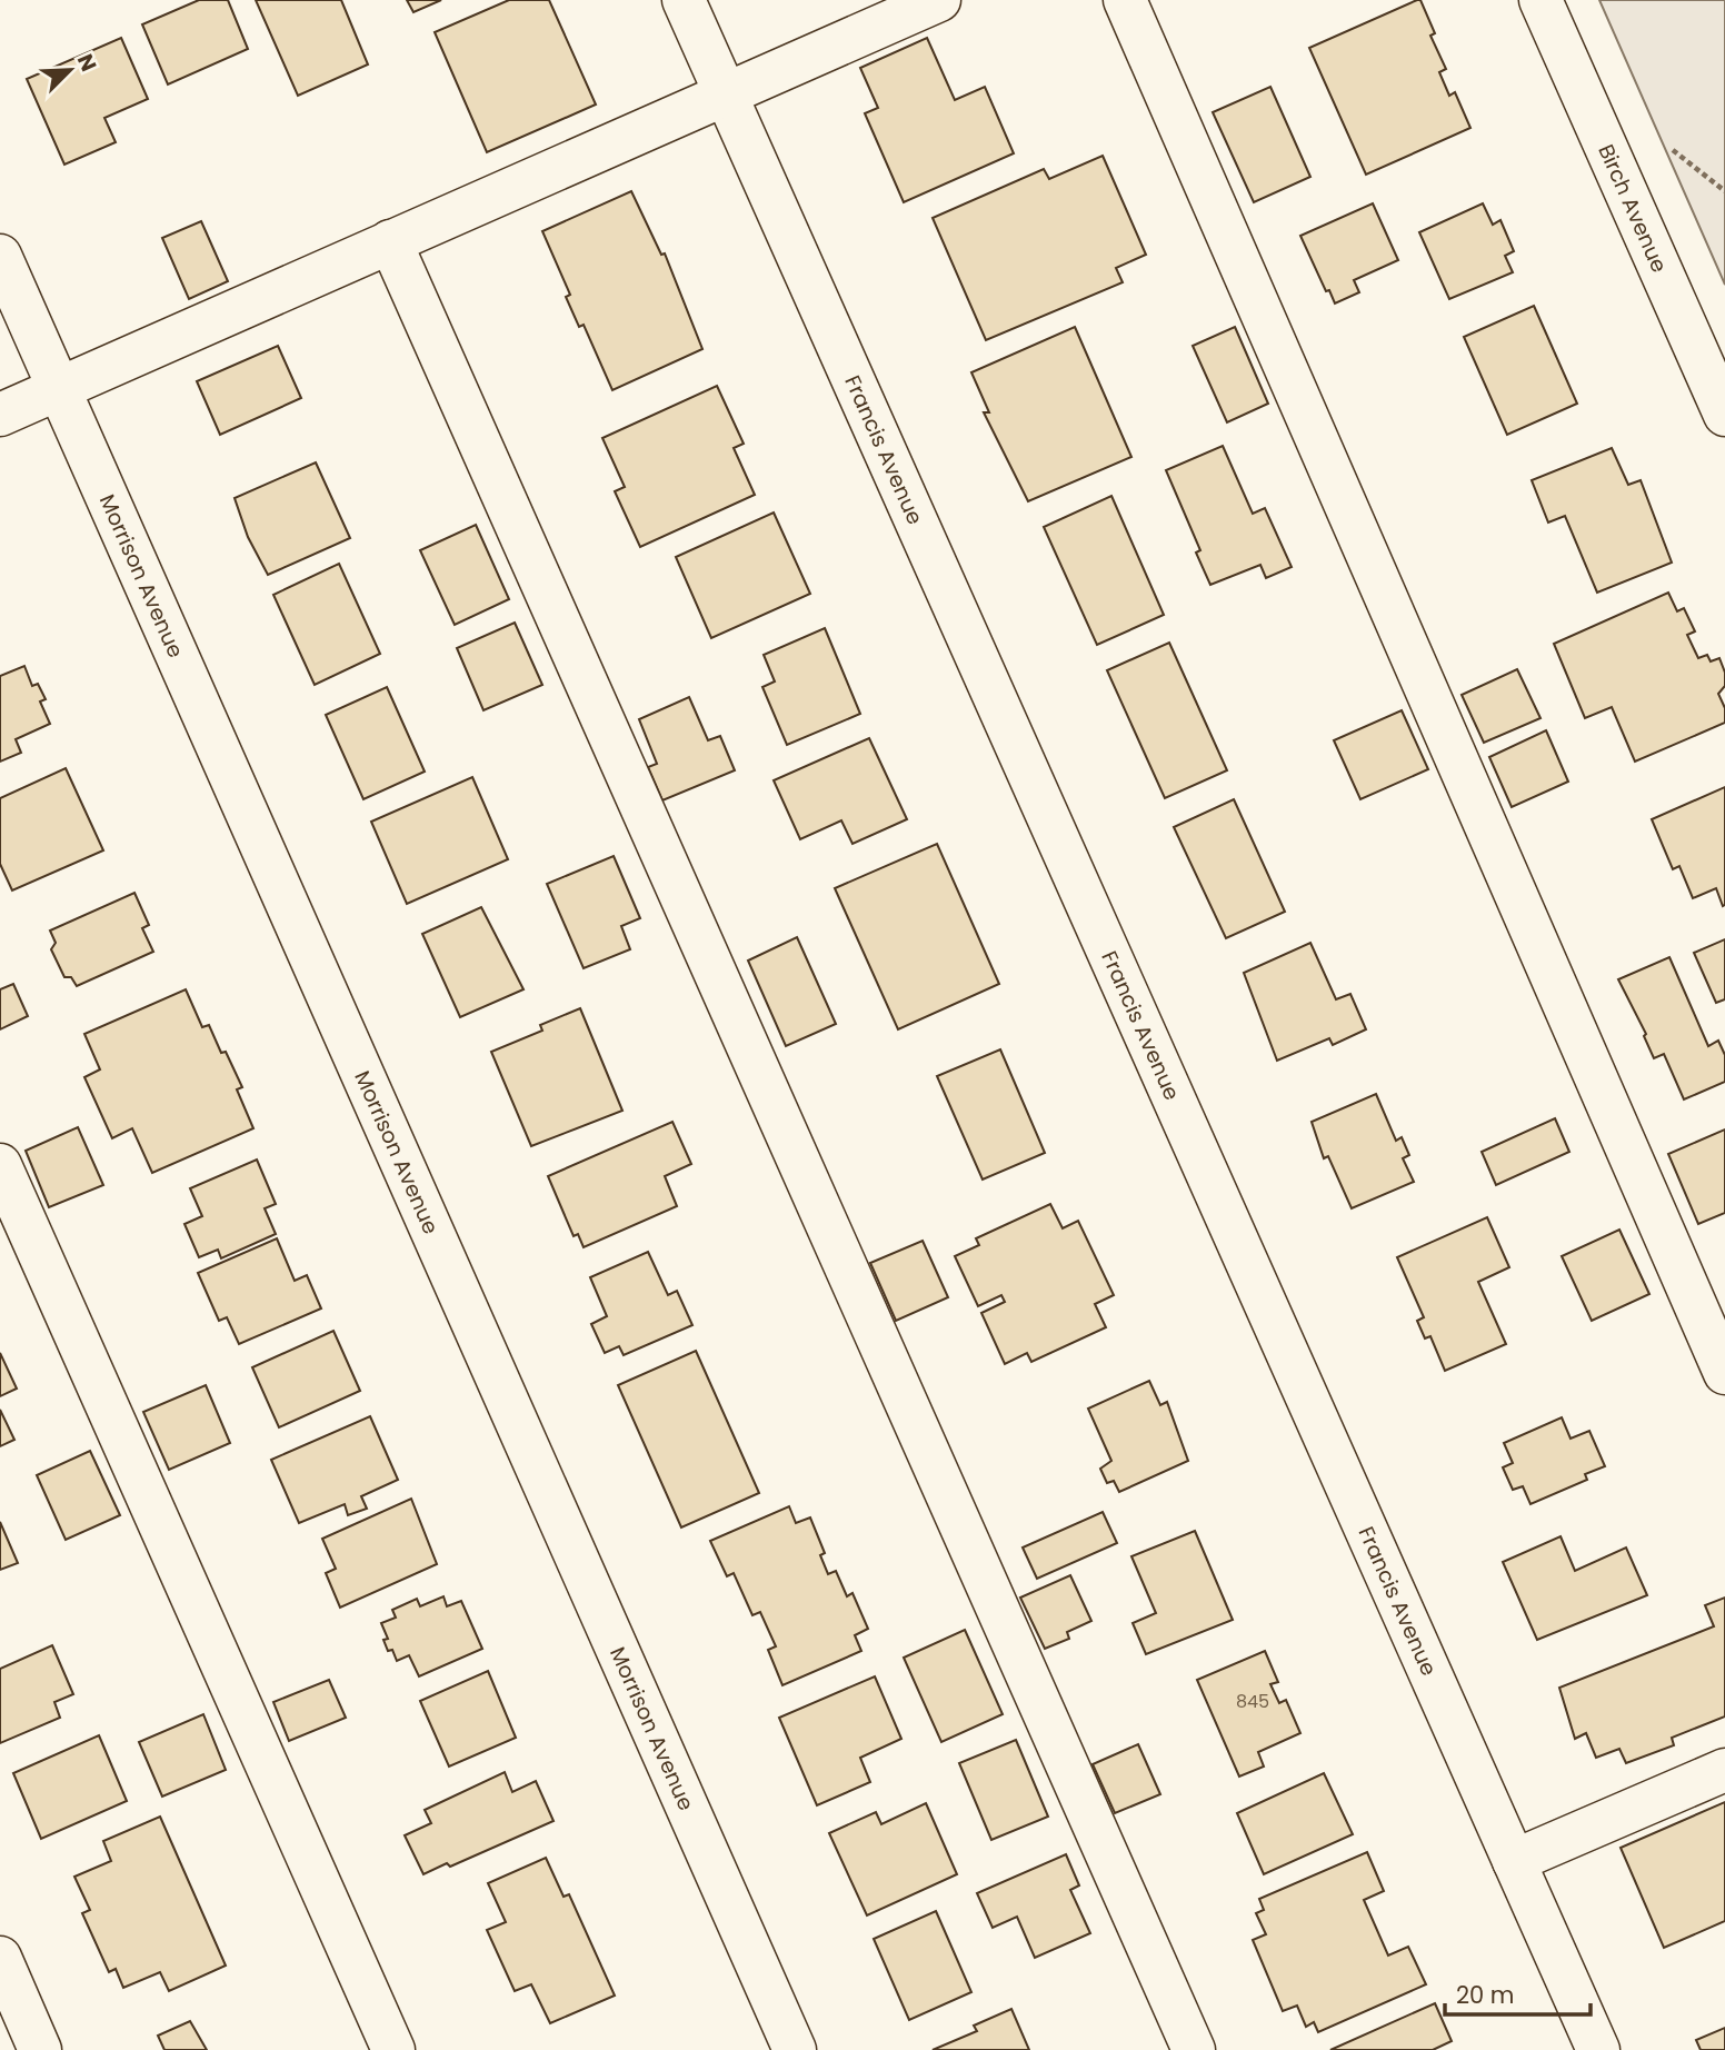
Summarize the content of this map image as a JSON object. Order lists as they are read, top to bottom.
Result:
{
  "streets": {
    "street": ["Birch Avenue", "Francis Avenue", "Morrison Avenue"]
  },
  "house_numbers": ["845"],
  "scale_bar": "20 m",
  "north": "top right"
}
